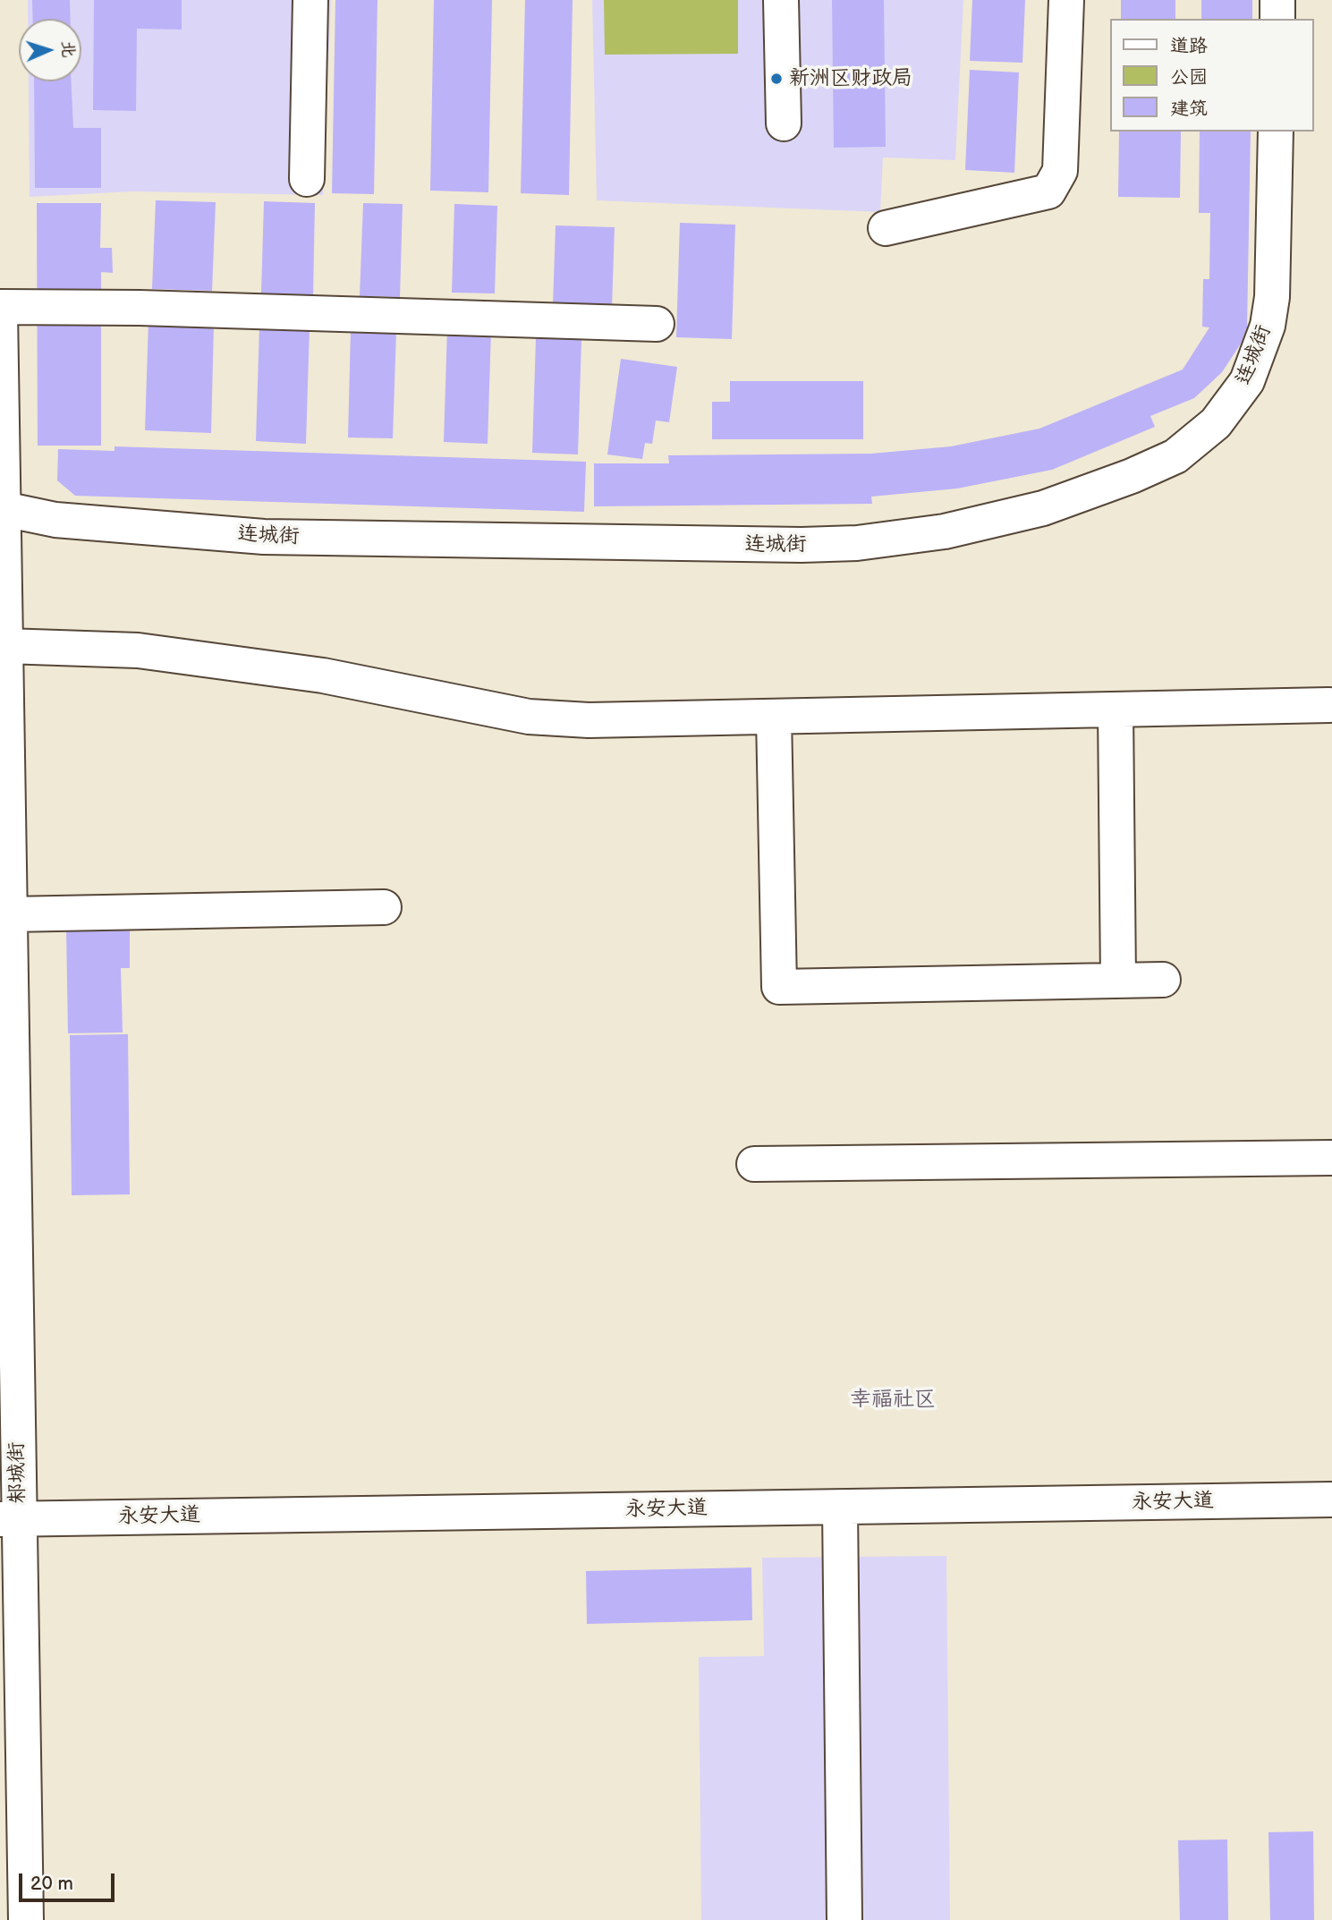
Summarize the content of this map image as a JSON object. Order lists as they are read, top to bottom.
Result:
{
  "streets": {
    "street": ["连城街", "邾城街", "永安大道"]
  },
  "crossings": [
    ["连城街", "邾城街"],
    ["邾城街", "永安大道"]
  ],
  "districts": ["幸福社区"],
  "places": ["新洲区财政局"],
  "legend": ["道路", "公园", "建筑"],
  "scale_bar": "20 m",
  "north": "right"
}
